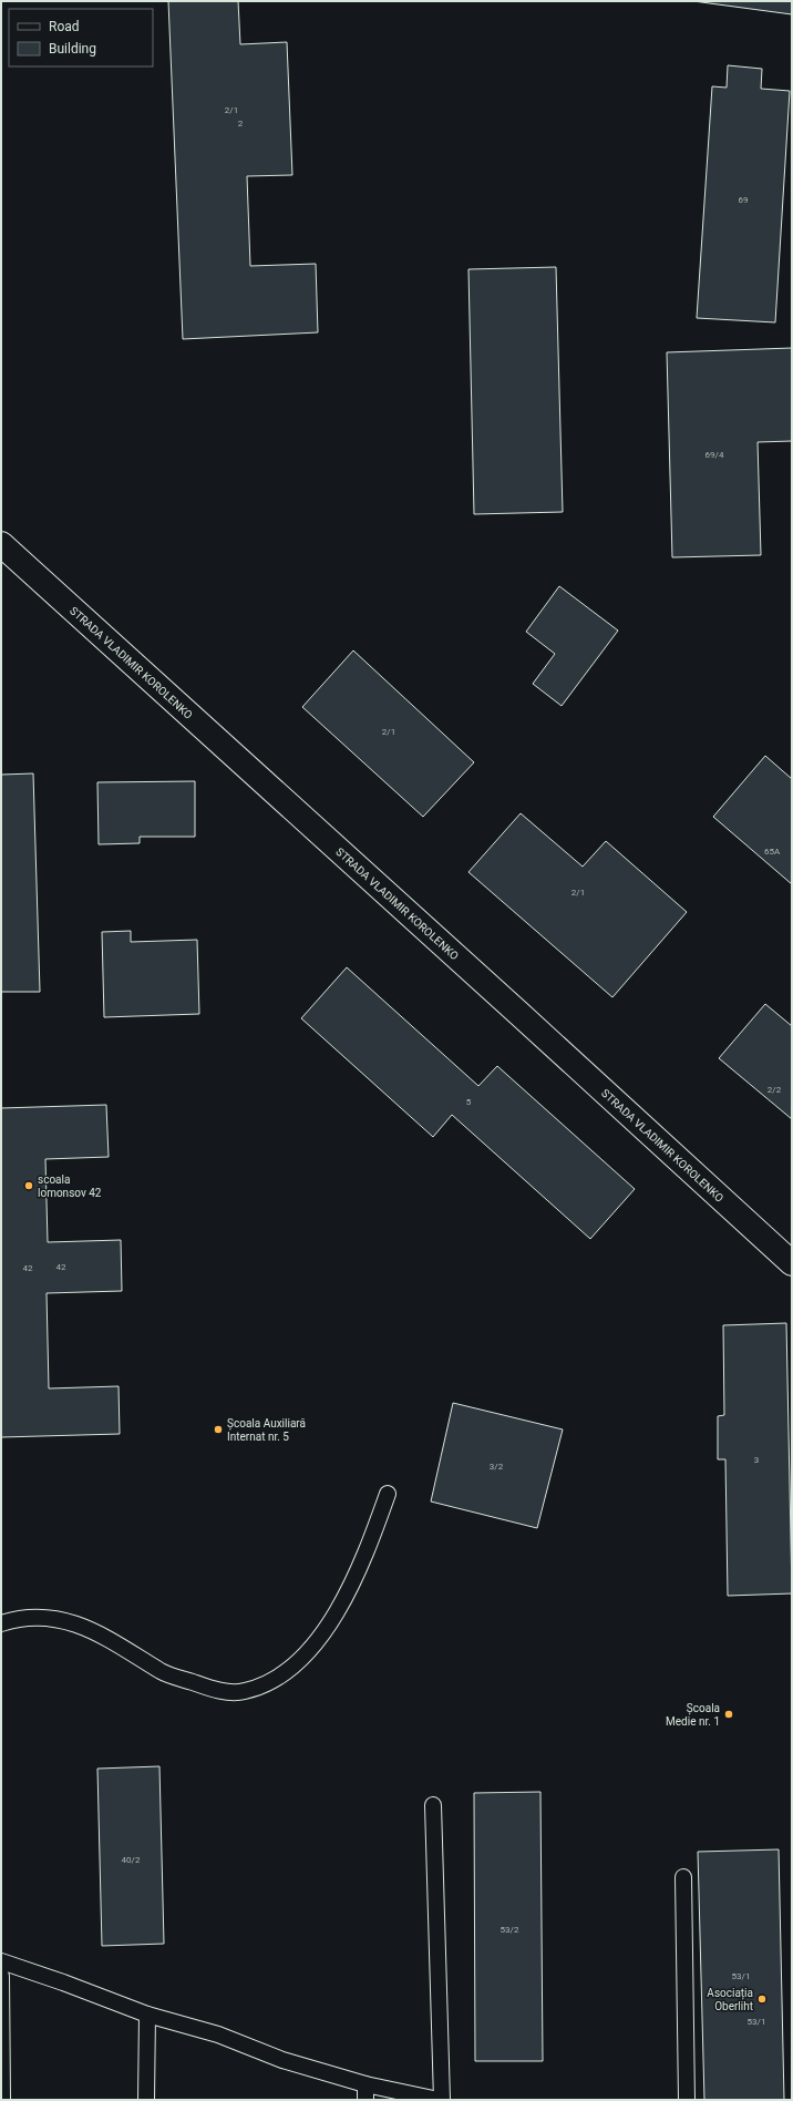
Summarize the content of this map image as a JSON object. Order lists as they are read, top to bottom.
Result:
{
  "streets": {
    "main road": ["STRADA VLADIMIR KOROLENKO"]
  },
  "places": [
    "scoala lomonsov 42",
    "Școala Auxiliară Internat nr. 5",
    "Școala Medie nr. 1",
    "Asociația Oberliht"
  ],
  "house_numbers": [
    "2/1",
    "2",
    "69",
    "69/4",
    "2/1",
    "65A",
    "2/1",
    "2/2",
    "5",
    "42",
    "42",
    "3",
    "3/2",
    "40/2",
    "53/2",
    "53/1",
    "53/1"
  ],
  "legend": ["Road", "Building"]
}
